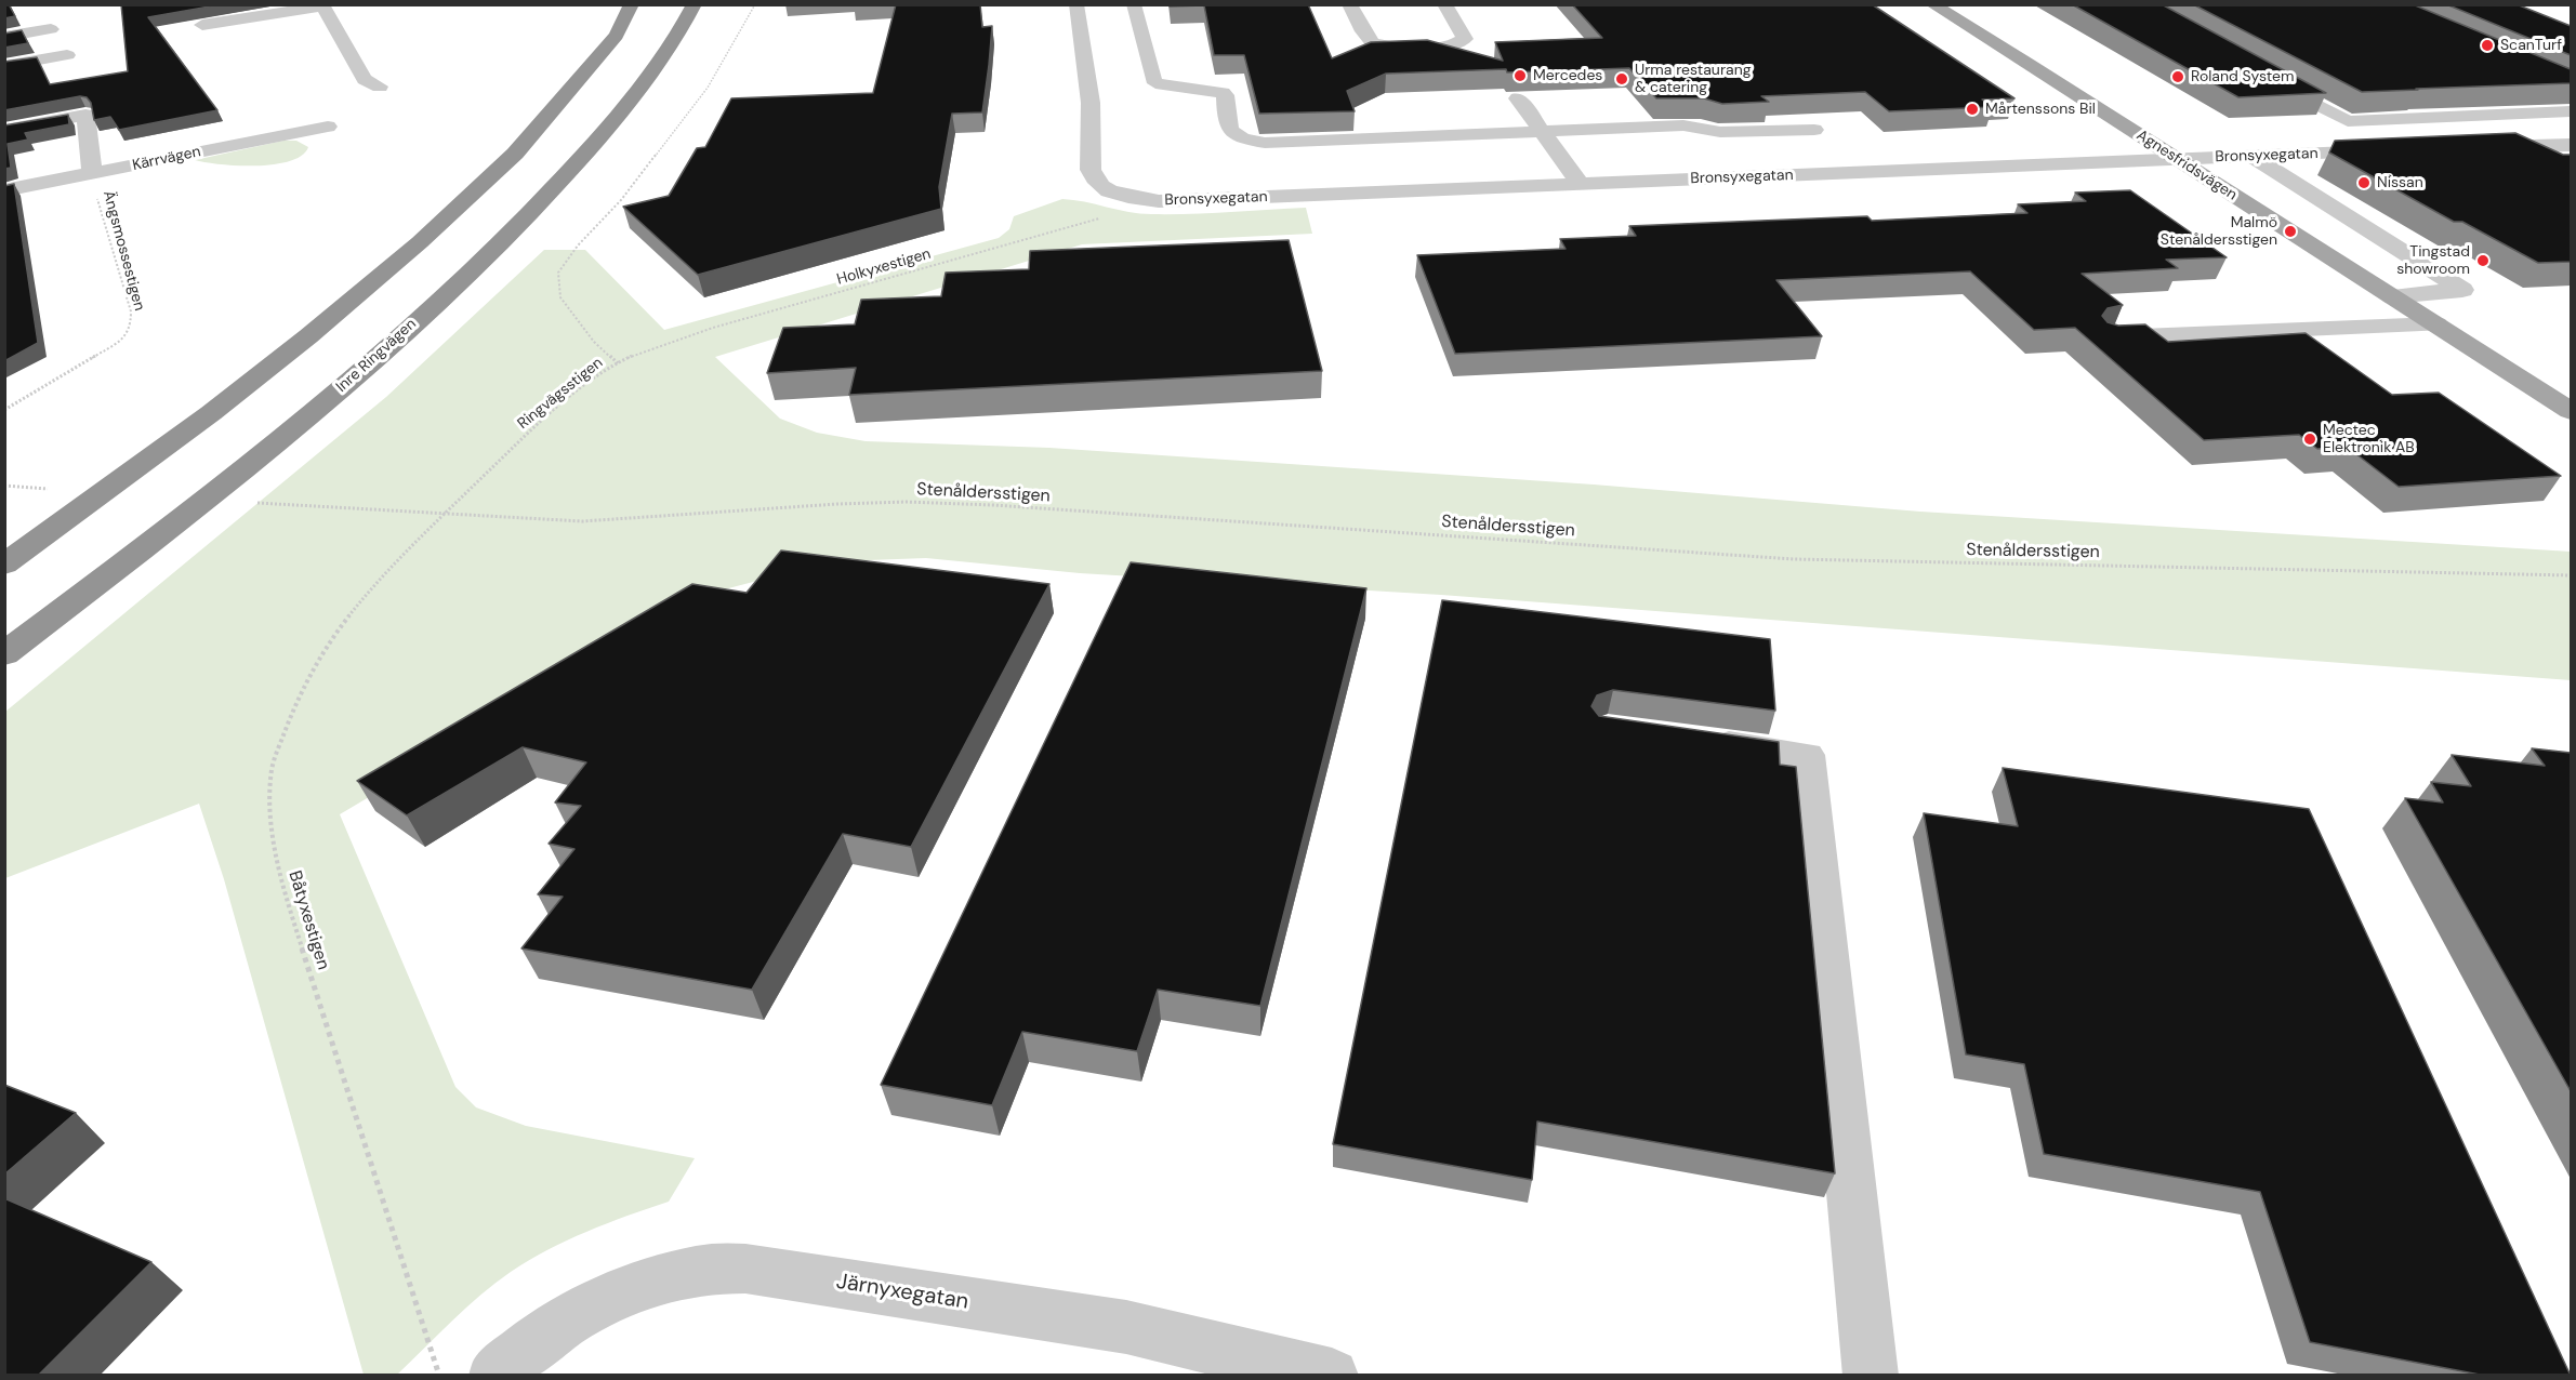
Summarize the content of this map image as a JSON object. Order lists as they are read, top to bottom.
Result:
{
  "streets": {
    "highway": ["Inre Ringvägen"],
    "main road": ["Agnesfridsvägen"],
    "street": ["Bronsyxegatan", "Kärrvägen", "Järnyxegatan"],
    "path": [
      "Ängsmossestigen",
      "Holkyxestigen",
      "Ringvägsstigen",
      "Stenåldersstigen",
      "Båtyxestigen"
    ]
  },
  "crossings": [
    ["Bronsyxegatan", "Agnesfridsvägen"],
    ["Bronsyxegatan", "Holkyxestigen"],
    ["Kärrvägen", "Ängsmossestigen"],
    ["Holkyxestigen", "Ringvägsstigen"],
    ["Ringvägsstigen", "Stenåldersstigen"],
    ["Ringvägsstigen", "Båtyxestigen"],
    ["Stenåldersstigen", "Båtyxestigen"]
  ],
  "places": [
    "ScanTurf",
    "Mercedes",
    "Roland System",
    "Urma restaurang & catering",
    "Mårtenssons Bil",
    "Nissan",
    "Malmö Stenåldersstigen",
    "Tingstad showroom",
    "Mectec Elektronik AB"
  ]
}
